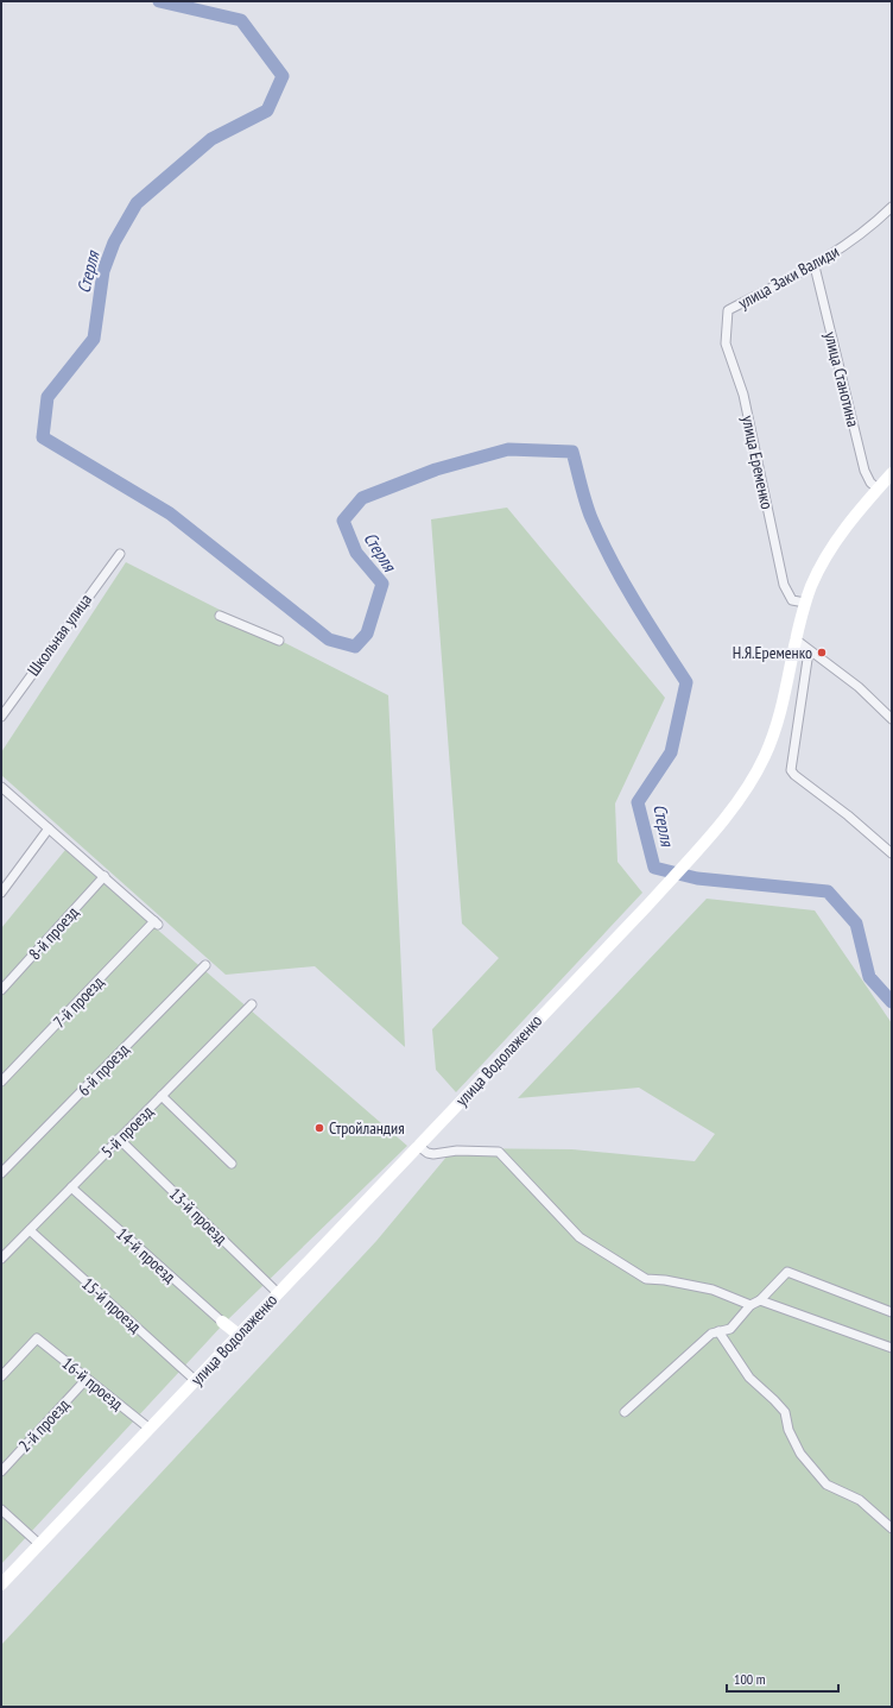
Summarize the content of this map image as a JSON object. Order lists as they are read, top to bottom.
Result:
{
  "streets": {
    "main road": ["улица Водолаженко"],
    "street": [
      "улица Заки Валиди",
      "улица Станотина",
      "улица Еременко",
      "Школьная улица",
      "8-й проезд",
      "7-й проезд",
      "6-й проезд",
      "5-й проезд",
      "13-й проезд",
      "14-й проезд",
      "15-й проезд",
      "16-й проезд",
      "2-й проезд"
    ]
  },
  "crossings": [
    ["улица Заки Валиди", "улица Станотина"],
    ["улица Заки Валиди", "улица Еременко"],
    ["улица Станотина", "улица Водолаженко"],
    ["улица Еременко", "улица Водолаженко"],
    ["8-й проезд", "7-й проезд"],
    ["улица Водолаженко", "13-й проезд"],
    ["улица Водолаженко", "15-й проезд"],
    ["улица Водолаженко", "16-й проезд"],
    ["5-й проезд", "13-й проезд"],
    ["5-й проезд", "14-й проезд"],
    ["5-й проезд", "15-й проезд"],
    ["16-й проезд", "2-й проезд"]
  ],
  "water": ["Стерля"],
  "places": ["Н.Я.Еременко", "Стройландия"],
  "scale_bar": "100 m"
}
